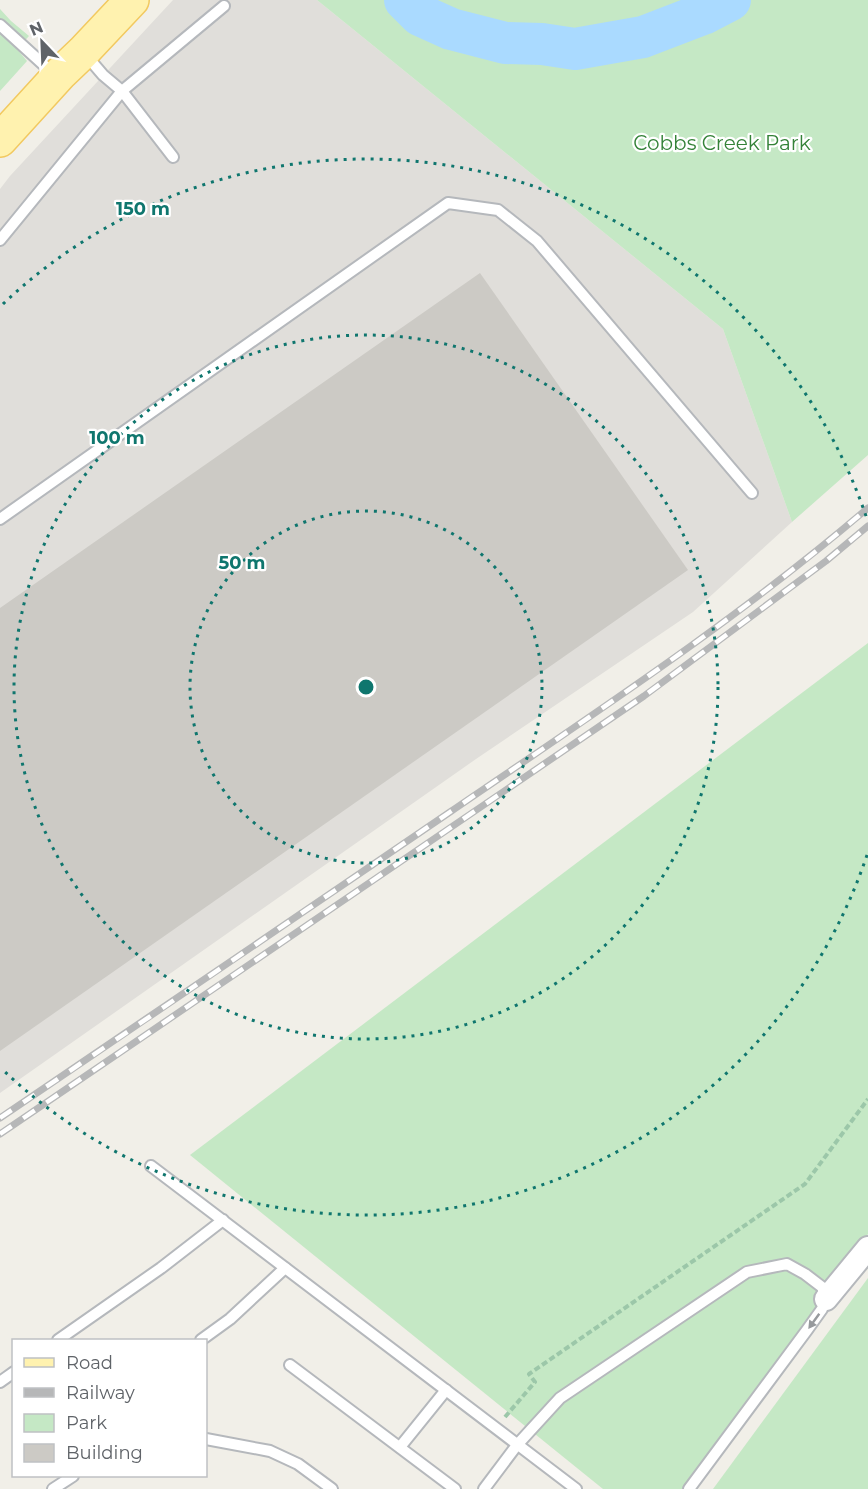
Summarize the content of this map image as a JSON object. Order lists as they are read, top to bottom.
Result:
{
  "parks": ["Cobbs Creek Park"],
  "legend": [
    "Road",
    "Railway",
    "Park",
    "Building"
  ],
  "north": "top left",
  "rings": ["150 m", "100 m", "50 m"]
}
